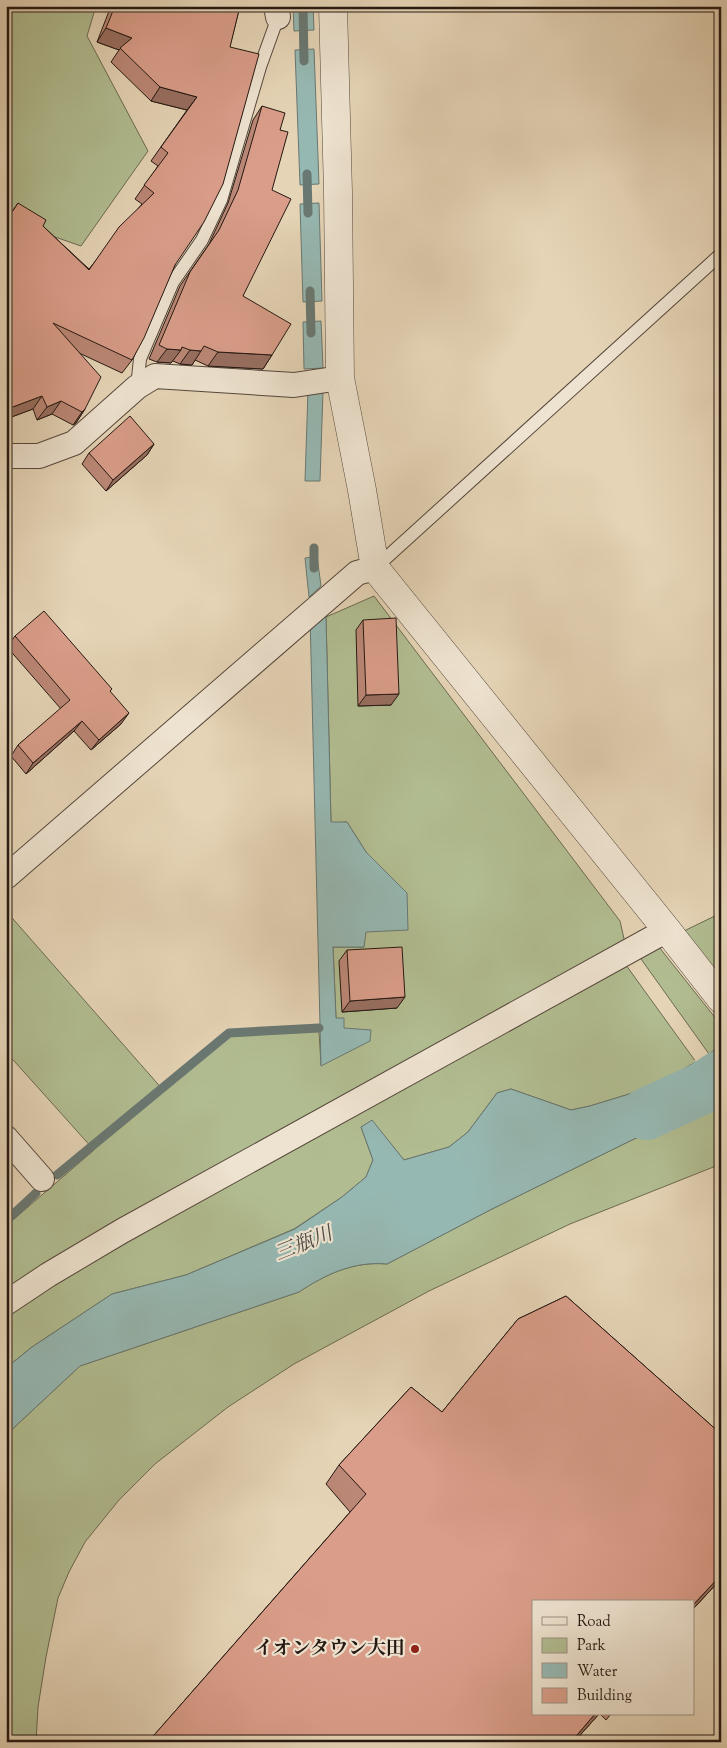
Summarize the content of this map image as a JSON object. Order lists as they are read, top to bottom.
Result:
{
  "water": ["三瓶川"],
  "places": ["イオンタウン大田"],
  "legend": [
    "Road",
    "Park",
    "Water",
    "Building"
  ]
}
